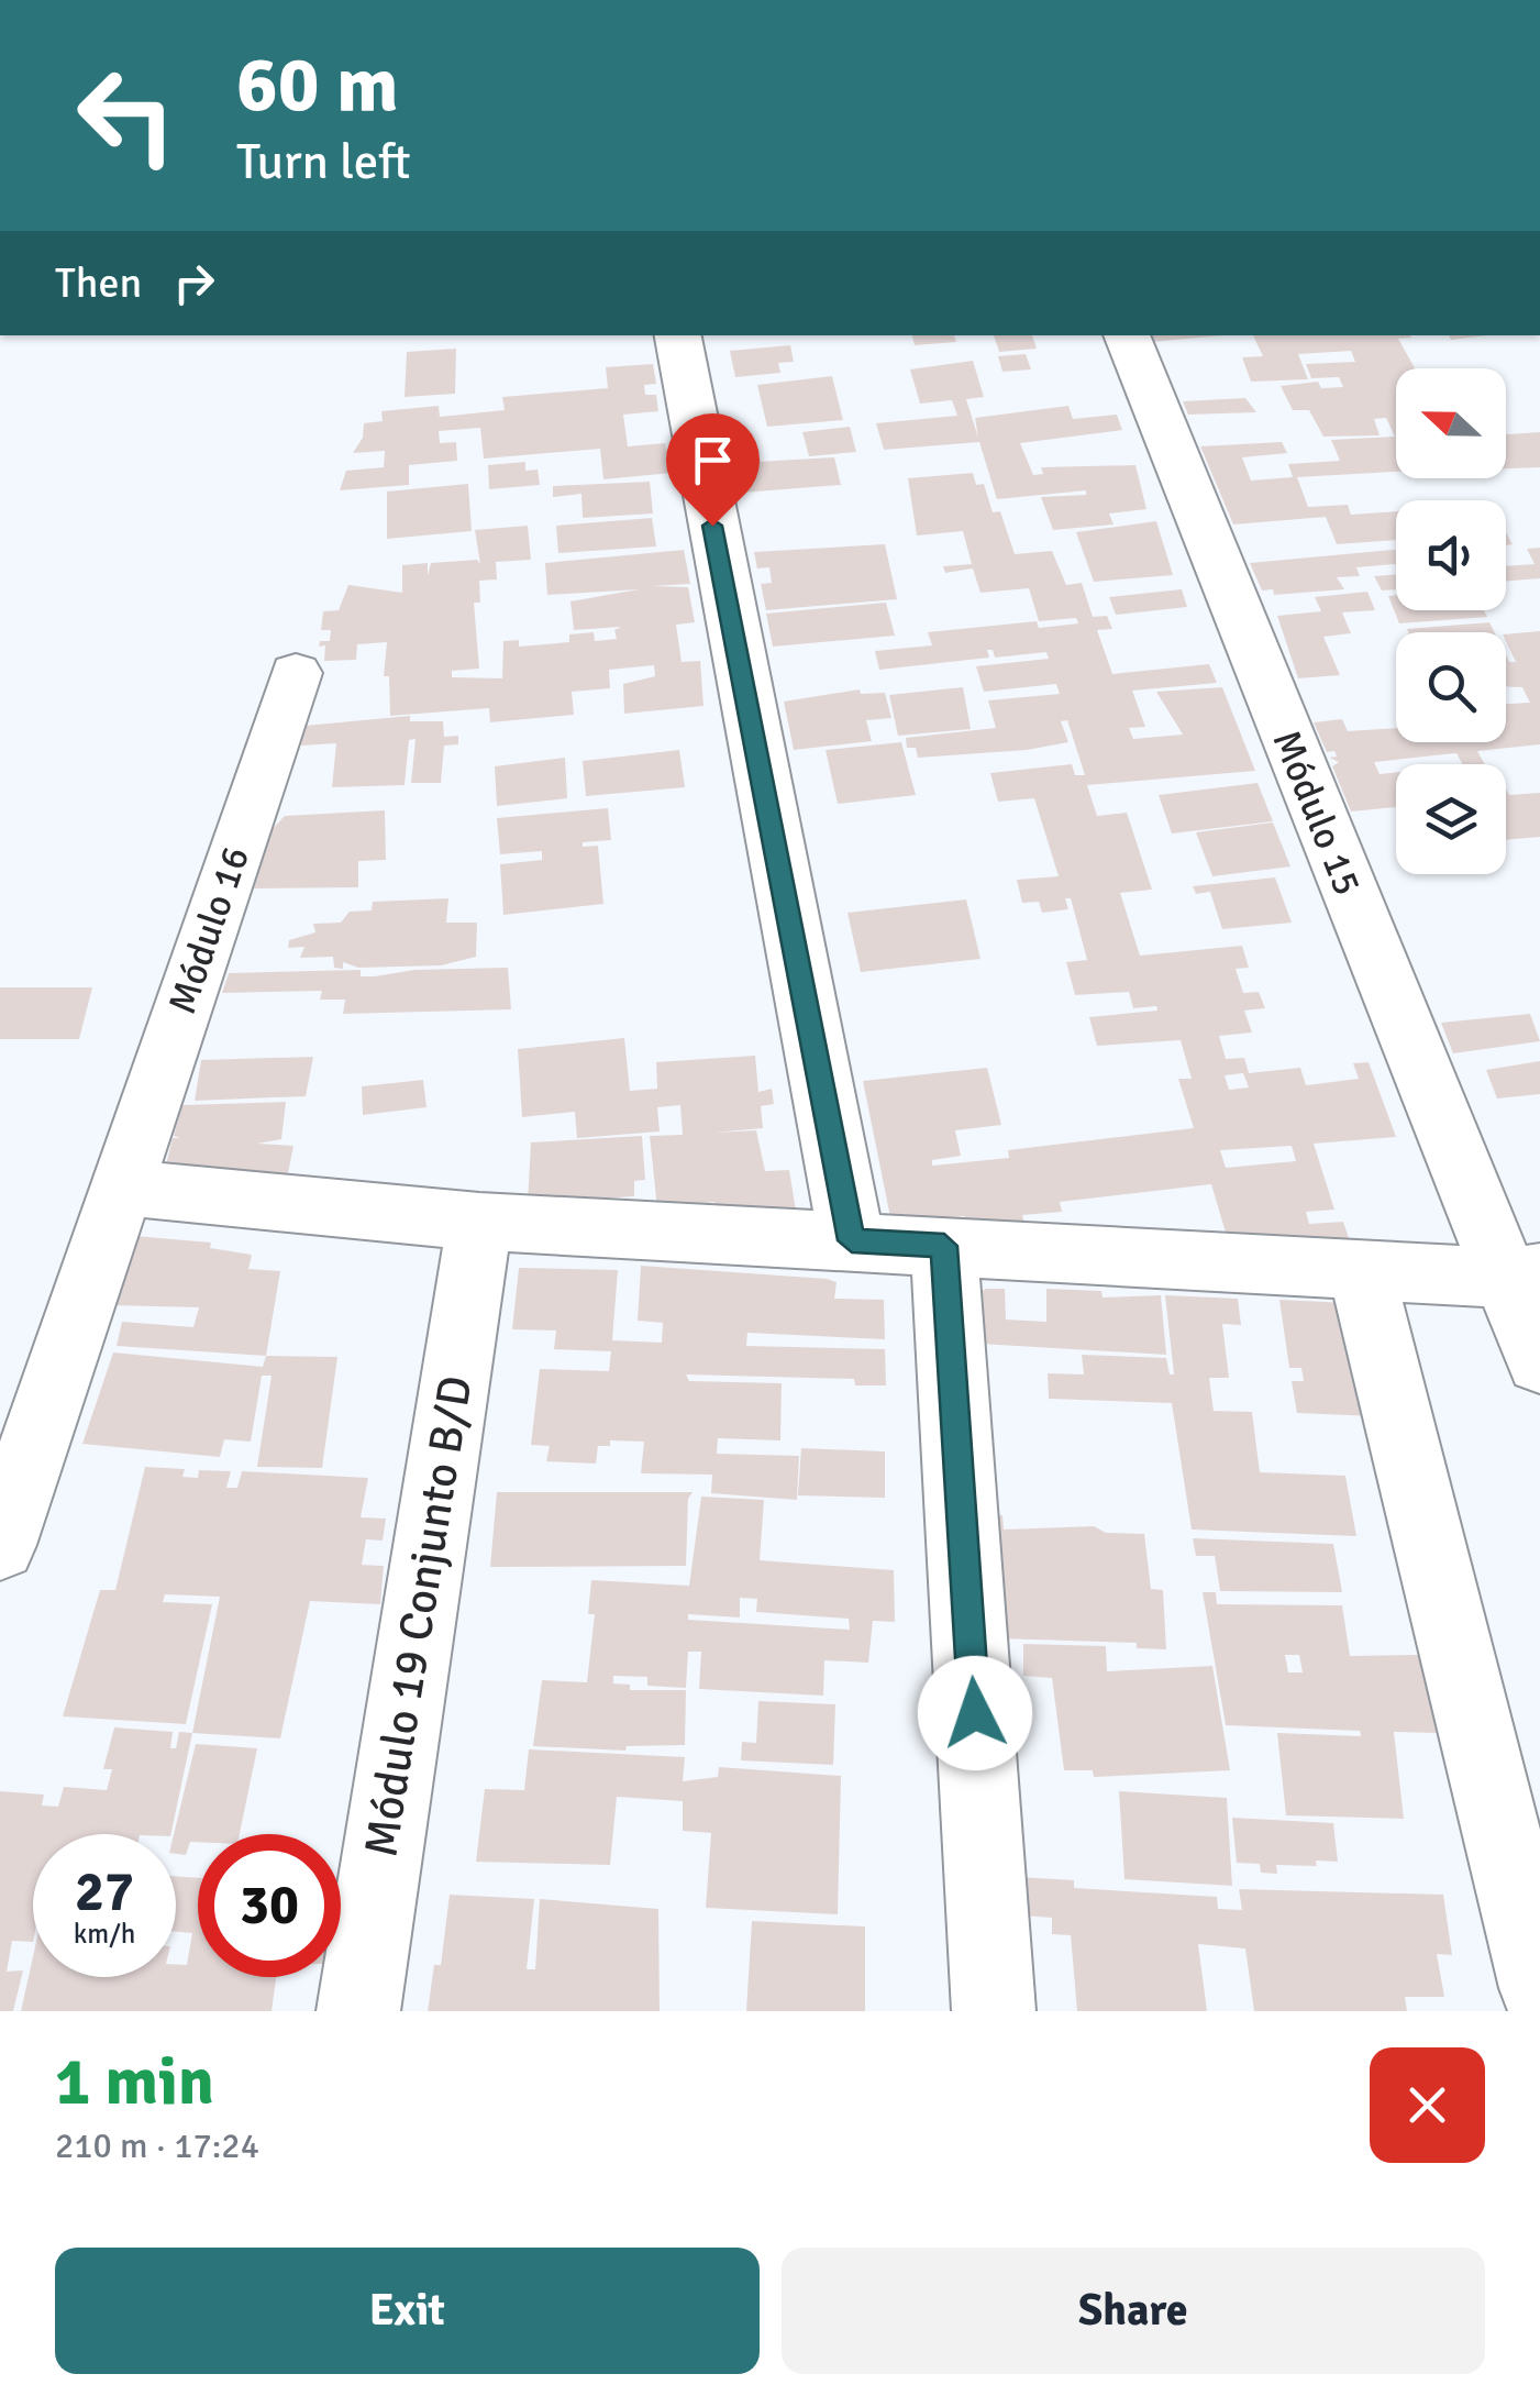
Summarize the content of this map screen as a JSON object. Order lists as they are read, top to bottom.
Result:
{
  "streets": {
    "street": ["Módulo 15", "Módulo 16", "Módulo 19 Conjunto B/D"]
  },
  "north": "left",
  "page": {
    "turn": ["60 m", "Turn left"],
    "then": "Then",
    "speed": "27 km/h",
    "limit": "30",
    "heading": ["1 min", "210 m · 17:24"],
    "buttons": ["Exit", "Share"]
  }
}
